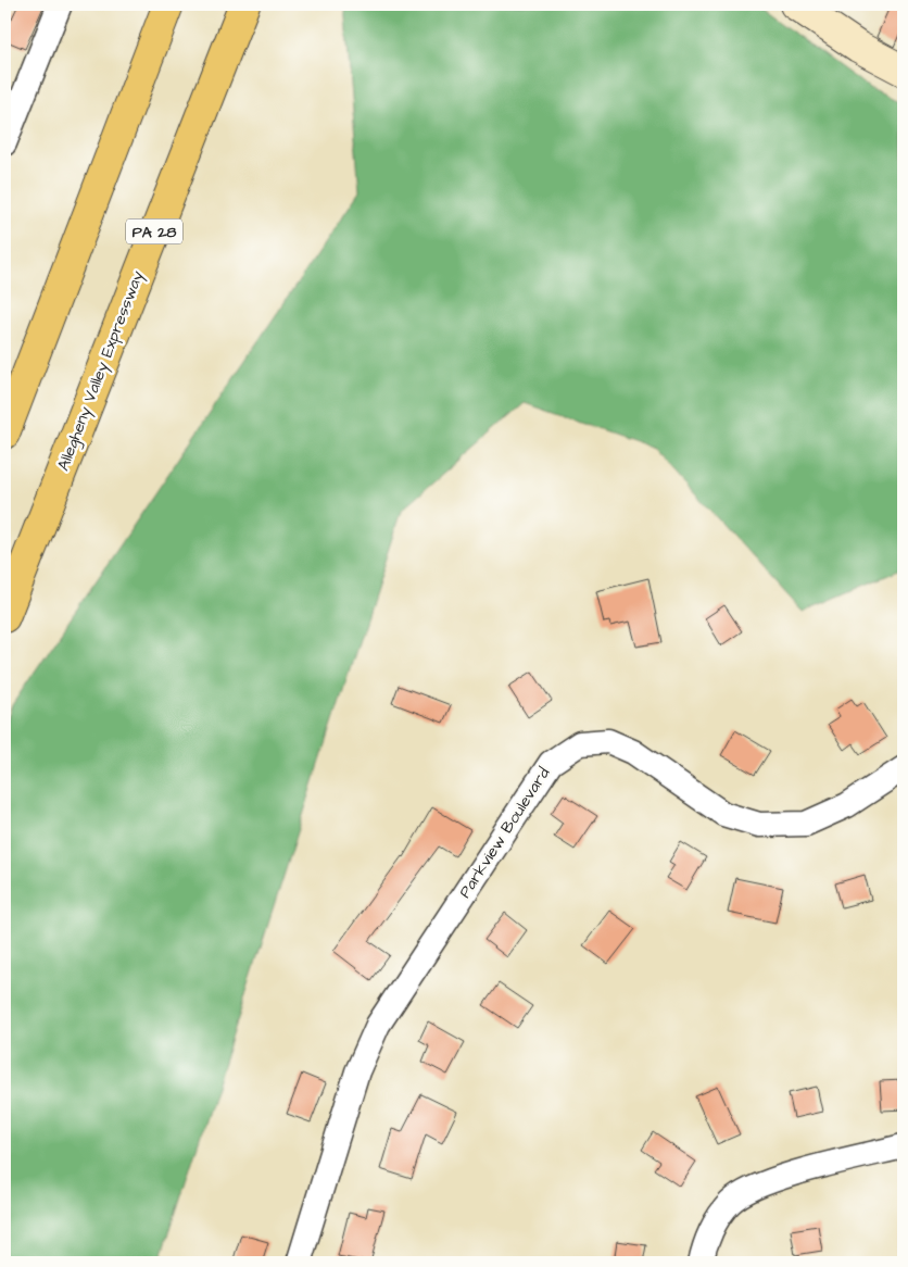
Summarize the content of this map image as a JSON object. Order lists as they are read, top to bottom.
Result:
{
  "streets": {
    "highway": ["PA 28", "Allegheny Valley Expressway"],
    "street": ["Parkview Boulevard"]
  }
}
